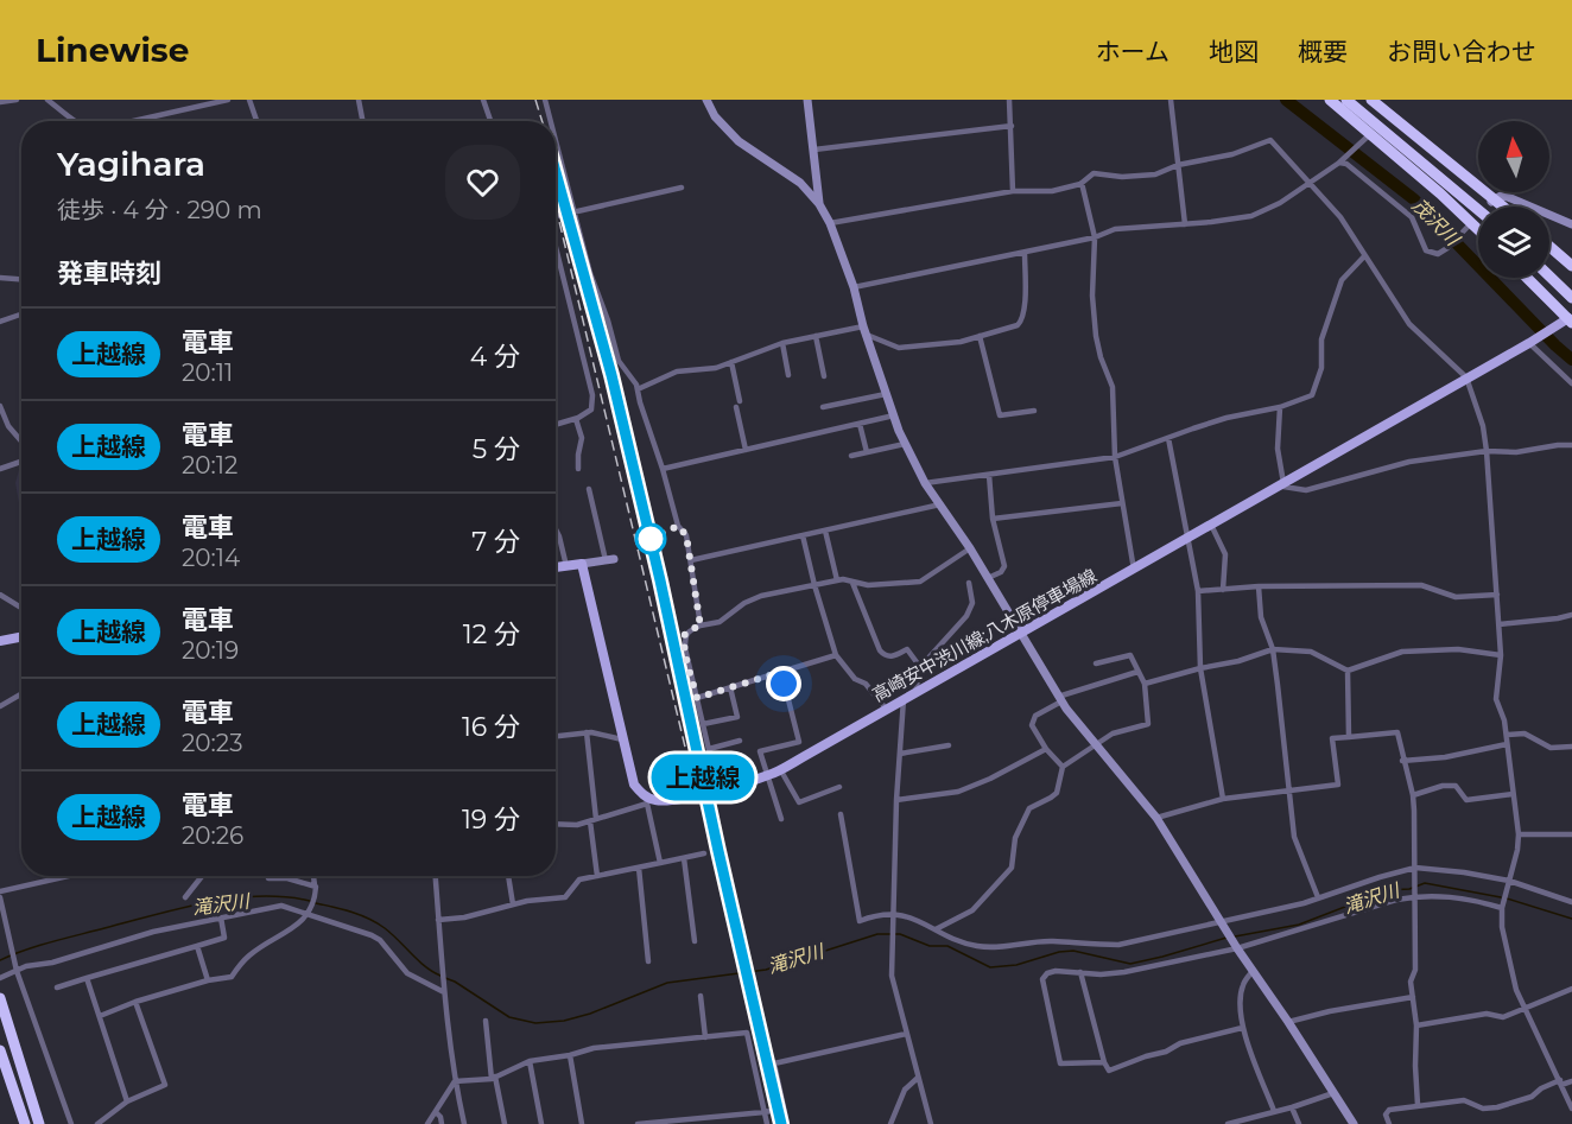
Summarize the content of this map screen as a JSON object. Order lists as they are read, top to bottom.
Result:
{
  "streets": {
    "main road": ["高崎安中渋川線;八木原停車場線"]
  },
  "water": ["茂沢川", "滝沢川"],
  "north": "top",
  "page": {
    "header": "Linewise",
    "nav": [
      "ホーム",
      "地図",
      "概要",
      "お問い合わせ"
    ],
    "on_map": "上越線",
    "heading": [
      ["Yagihara", "徒歩 · 4 分 · 290 m"],
      "発車時刻"
    ],
    "list": [
      {
        "mark": "上越線",
        "name": "電車",
        "note": "20:11",
        "value": "4 分"
      },
      {
        "mark": "上越線",
        "name": "電車",
        "note": "20:12",
        "value": "5 分"
      },
      {
        "mark": "上越線",
        "name": "電車",
        "note": "20:14",
        "value": "7 分"
      },
      {
        "mark": "上越線",
        "name": "電車",
        "note": "20:19",
        "value": "12 分"
      },
      {
        "mark": "上越線",
        "name": "電車",
        "note": "20:23",
        "value": "16 分"
      },
      {
        "mark": "上越線",
        "name": "電車",
        "note": "20:26",
        "value": "19 分"
      }
    ]
  }
}
